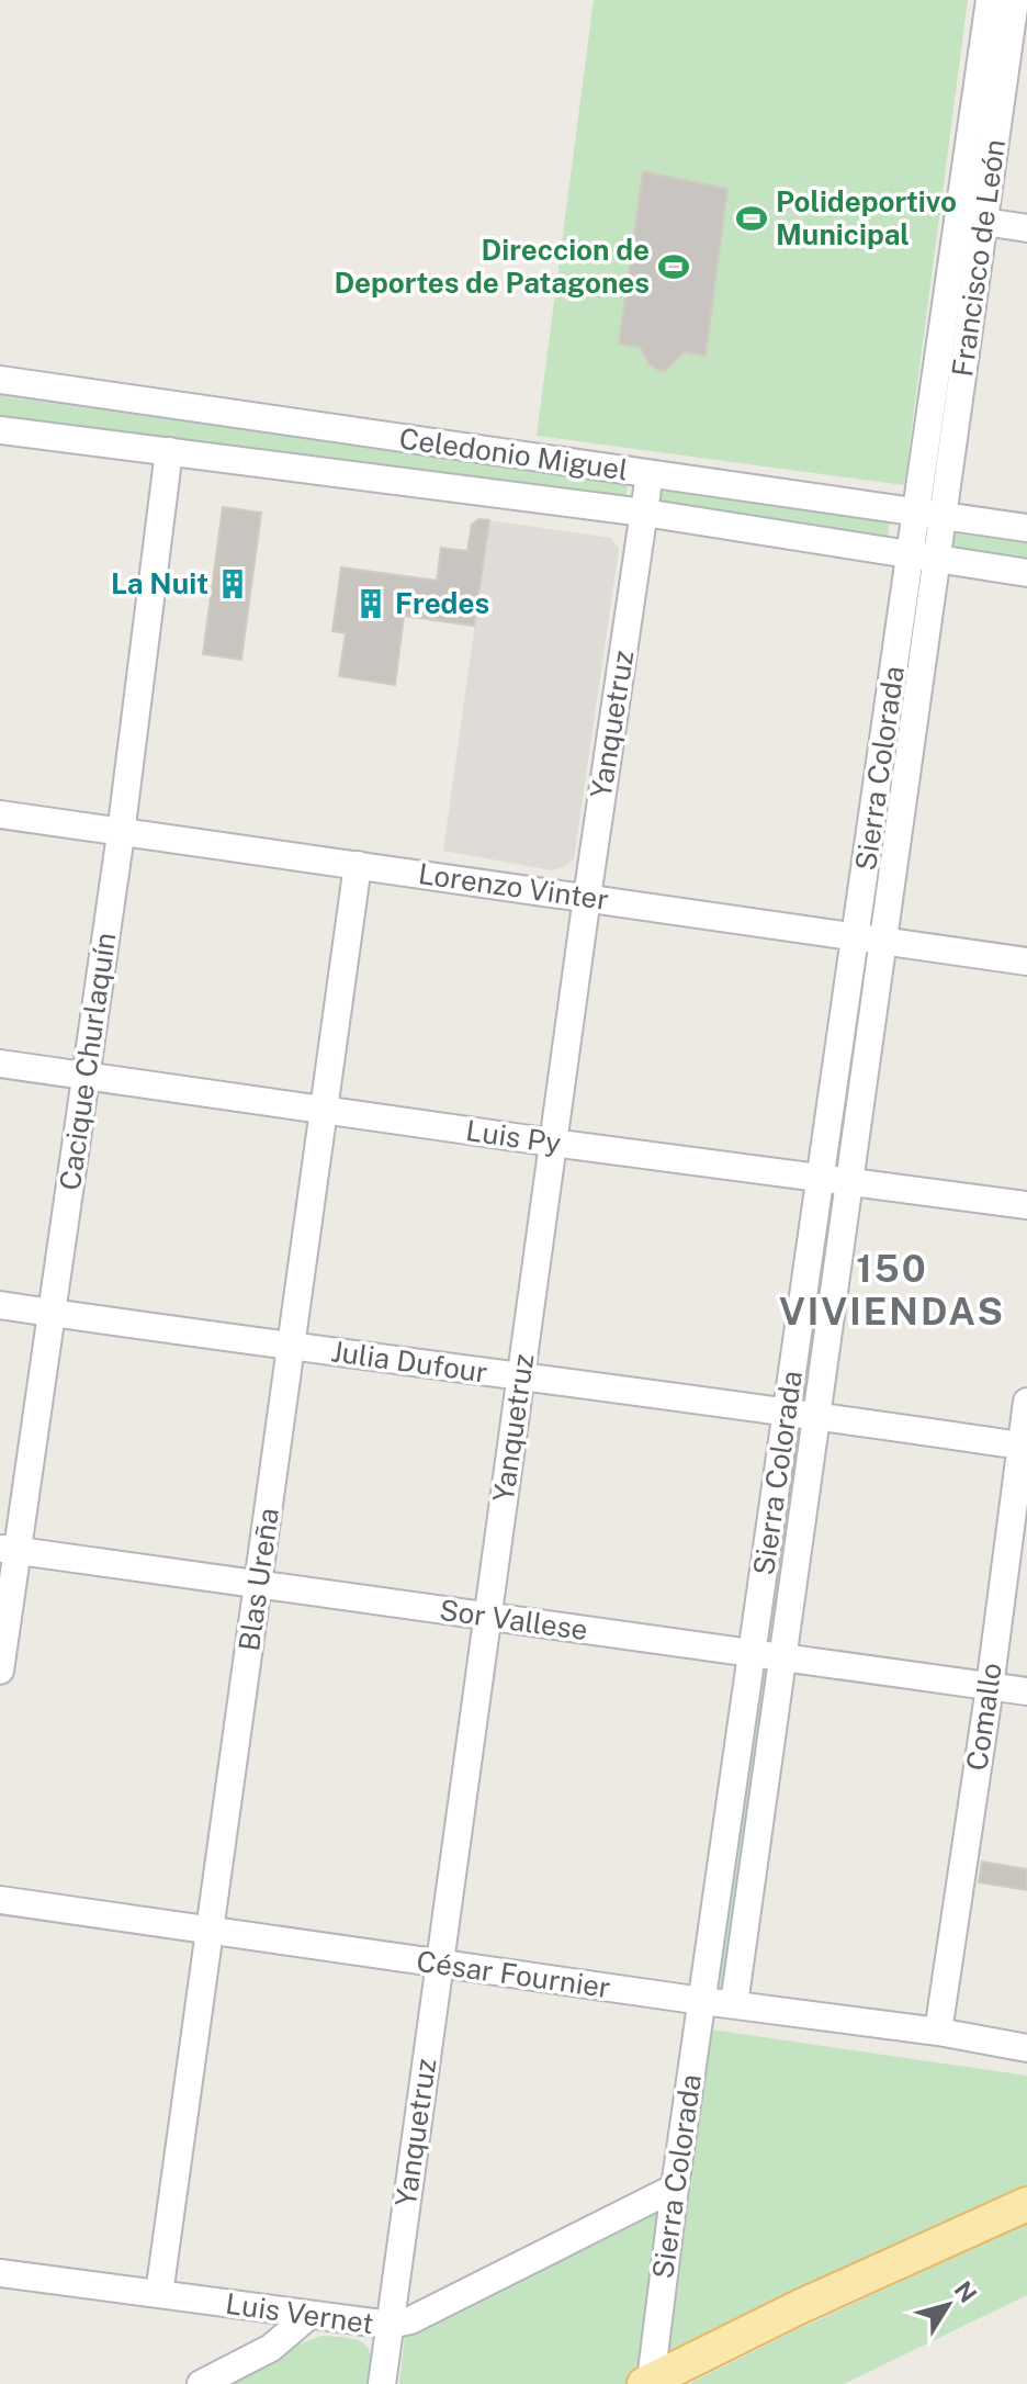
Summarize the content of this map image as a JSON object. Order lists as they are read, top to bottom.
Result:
{
  "streets": {
    "street": [
      "Francisco de León",
      "Celedonio Miguel",
      "Yanquetruz",
      "Sierra Colorada",
      "Lorenzo Vinter",
      "Cacique Churlaquín",
      "Luis Py",
      "Julia Dufour",
      "Blas Ureña",
      "Sor Vallese",
      "Comallo",
      "César Fournier",
      "Luis Vernet"
    ]
  },
  "crossings": [
    ["Francisco de León", "Celedonio Miguel"],
    ["Francisco de León", "Sierra Colorada"],
    ["Celedonio Miguel", "Yanquetruz"],
    ["Celedonio Miguel", "Sierra Colorada"],
    ["Celedonio Miguel", "Cacique Churlaquín"],
    ["Yanquetruz", "Lorenzo Vinter"],
    ["Yanquetruz", "Luis Py"],
    ["Yanquetruz", "Julia Dufour"],
    ["Yanquetruz", "Sor Vallese"],
    ["Yanquetruz", "César Fournier"],
    ["Yanquetruz", "Luis Vernet"],
    ["Sierra Colorada", "Lorenzo Vinter"],
    ["Sierra Colorada", "Luis Py"],
    ["Sierra Colorada", "Julia Dufour"],
    ["Sierra Colorada", "Sor Vallese"],
    ["Sierra Colorada", "César Fournier"],
    ["Sierra Colorada", "Luis Vernet"],
    ["Lorenzo Vinter", "Cacique Churlaquín"],
    ["Lorenzo Vinter", "Blas Ureña"],
    ["Cacique Churlaquín", "Luis Py"],
    ["Cacique Churlaquín", "Julia Dufour"],
    ["Cacique Churlaquín", "Sor Vallese"],
    ["Luis Py", "Blas Ureña"],
    ["Julia Dufour", "Blas Ureña"],
    ["Julia Dufour", "Comallo"],
    ["Blas Ureña", "Sor Vallese"],
    ["Blas Ureña", "César Fournier"],
    ["Blas Ureña", "Luis Vernet"],
    ["Sor Vallese", "Comallo"],
    ["Comallo", "César Fournier"]
  ],
  "districts": ["150 VIVIENDAS"],
  "places": {
    "sports": ["Polideportivo Municipal", "Direccion de Deportes de Patagones"],
    "building": ["La Nuit", "Fredes"]
  },
  "north": "top right"
}
